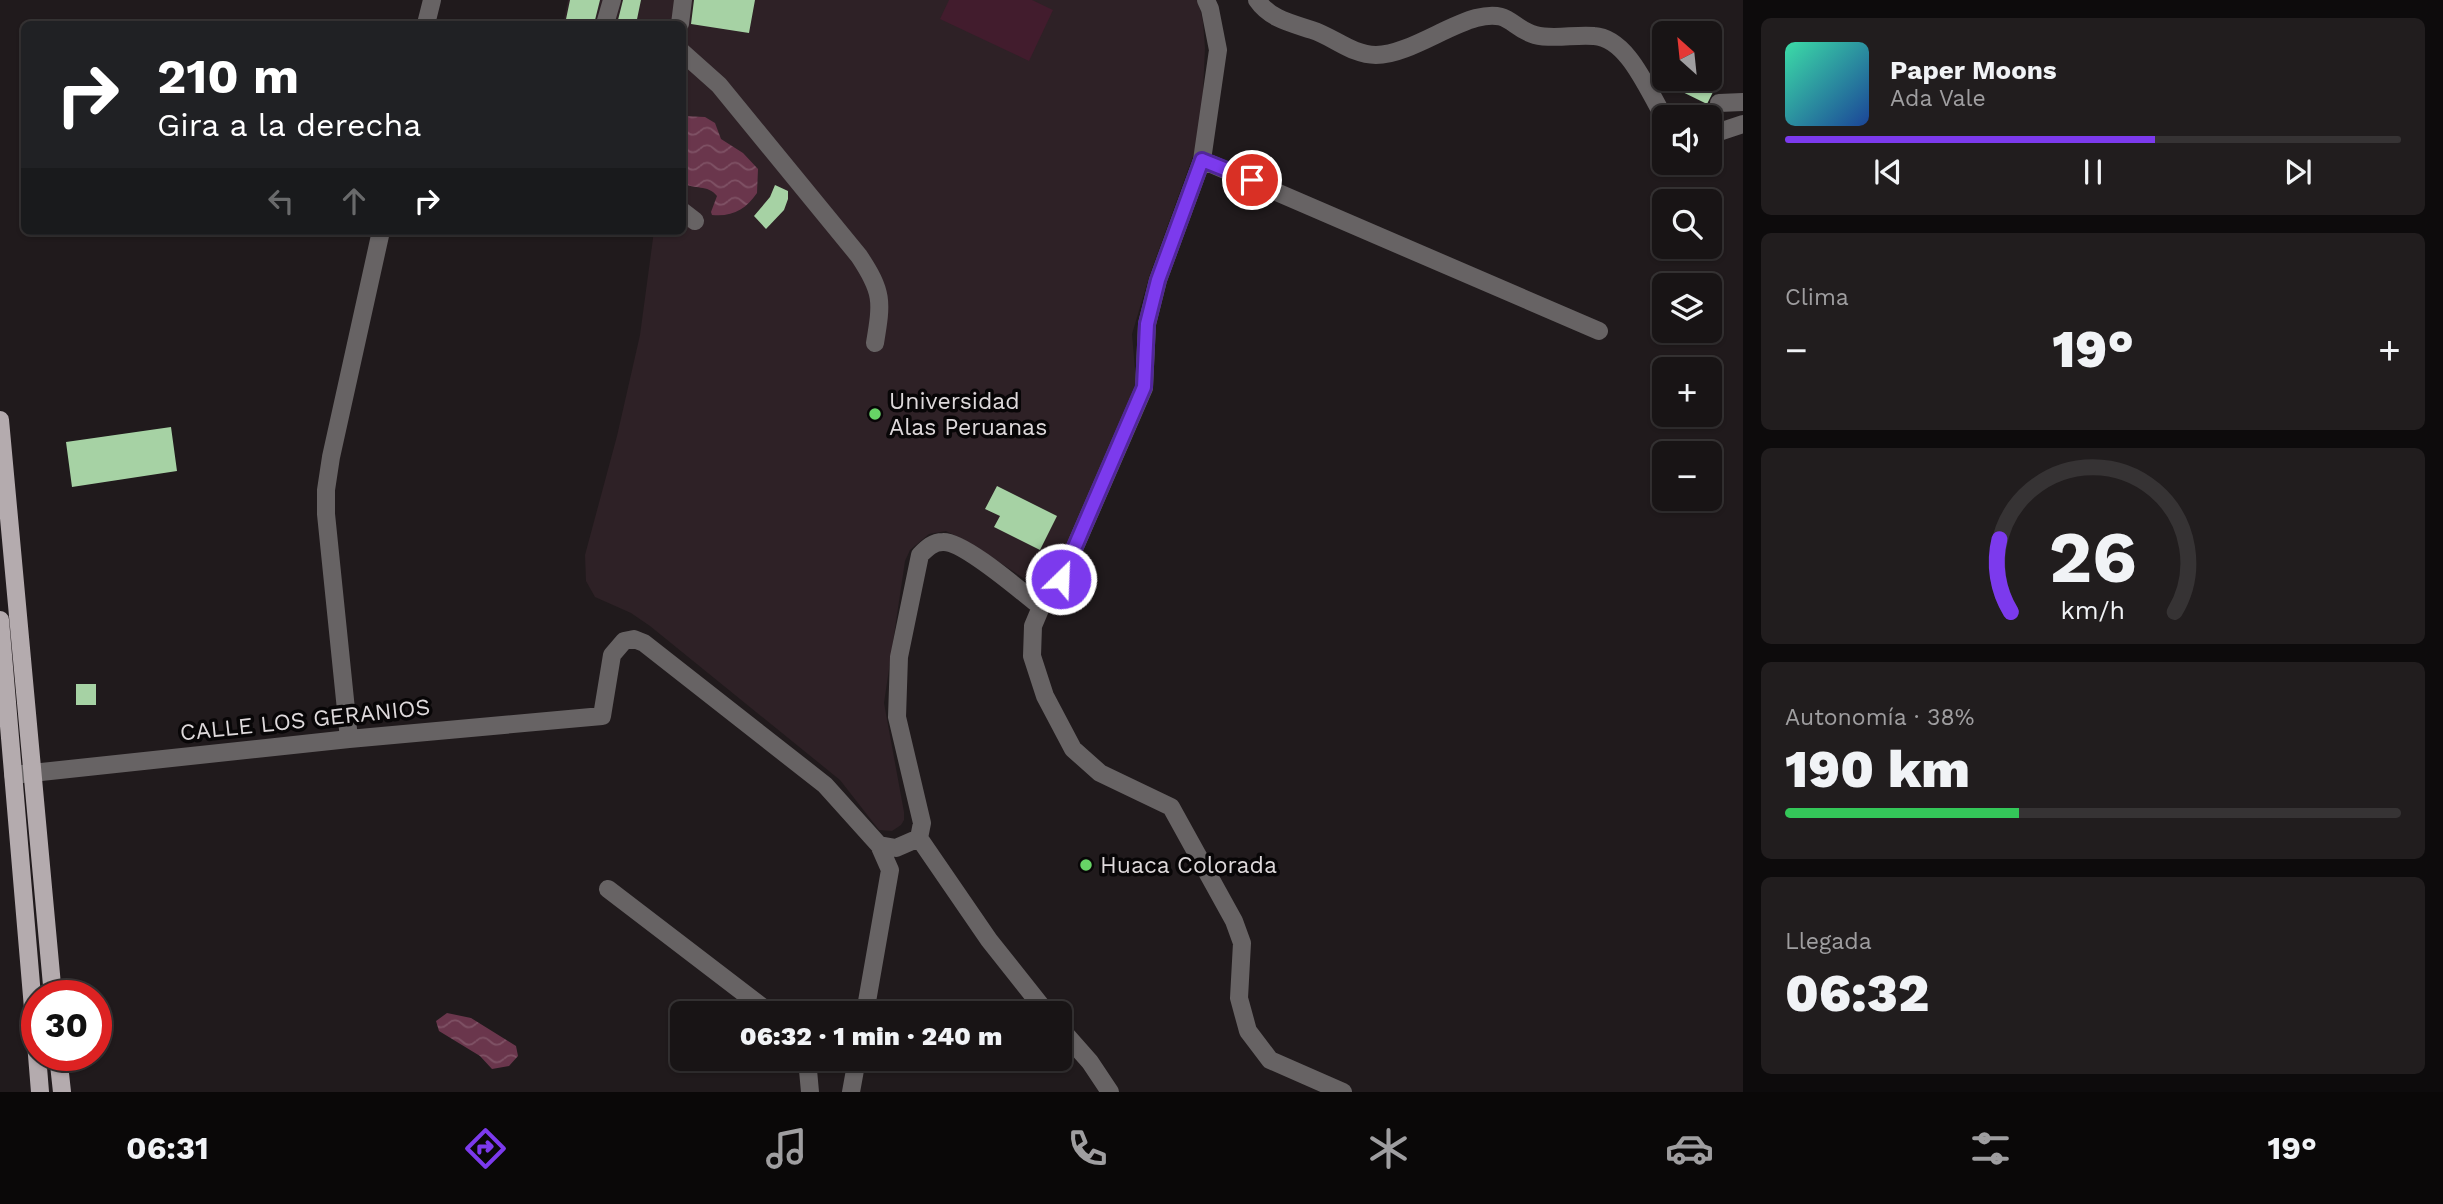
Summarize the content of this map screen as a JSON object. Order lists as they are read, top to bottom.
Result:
{
  "streets": {
    "street": ["CALLE LOS GERANIOS"]
  },
  "places": ["Universidad Alas Peruanas", "Huaca Colorada"],
  "north": "top left",
  "page": {
    "map_buttons": ["+", "−"],
    "turn": ["210 m", "Gira a la derecha"],
    "song": ["Paper Moons", "Ada Vale"],
    "tile": [
      "Clima",
      ["Autonomía · 38%", "190 km"],
      ["Llegada", "06:32"]
    ],
    "heat": ["−", "19°", "+"],
    "limit": "30",
    "trip": "06:32 · 1 min · 240 m",
    "tabs": ["06:31", "19°"],
    "gauge": ["26", "km/h"]
  }
}
